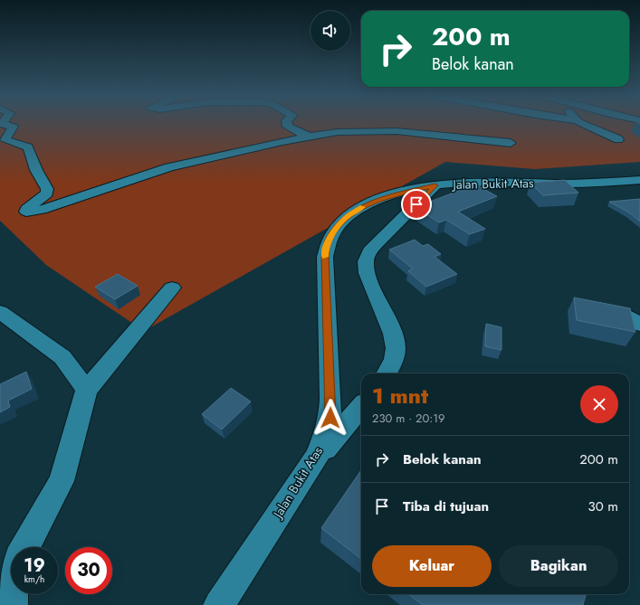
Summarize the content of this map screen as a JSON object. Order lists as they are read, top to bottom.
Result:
{
  "streets": {
    "street": ["Jalan Bukit Atas"]
  },
  "page": {
    "turn": ["200 m", "Belok kanan"],
    "heading": ["1 mnt", "230 m · 20:19"],
    "list": [
      {
        "name": "Belok kanan",
        "value": "200 m"
      },
      {
        "name": "Tiba di tujuan",
        "value": "30 m"
      }
    ],
    "buttons": ["Keluar", "Bagikan"],
    "speed": "19 km/h",
    "limit": "30"
  }
}
